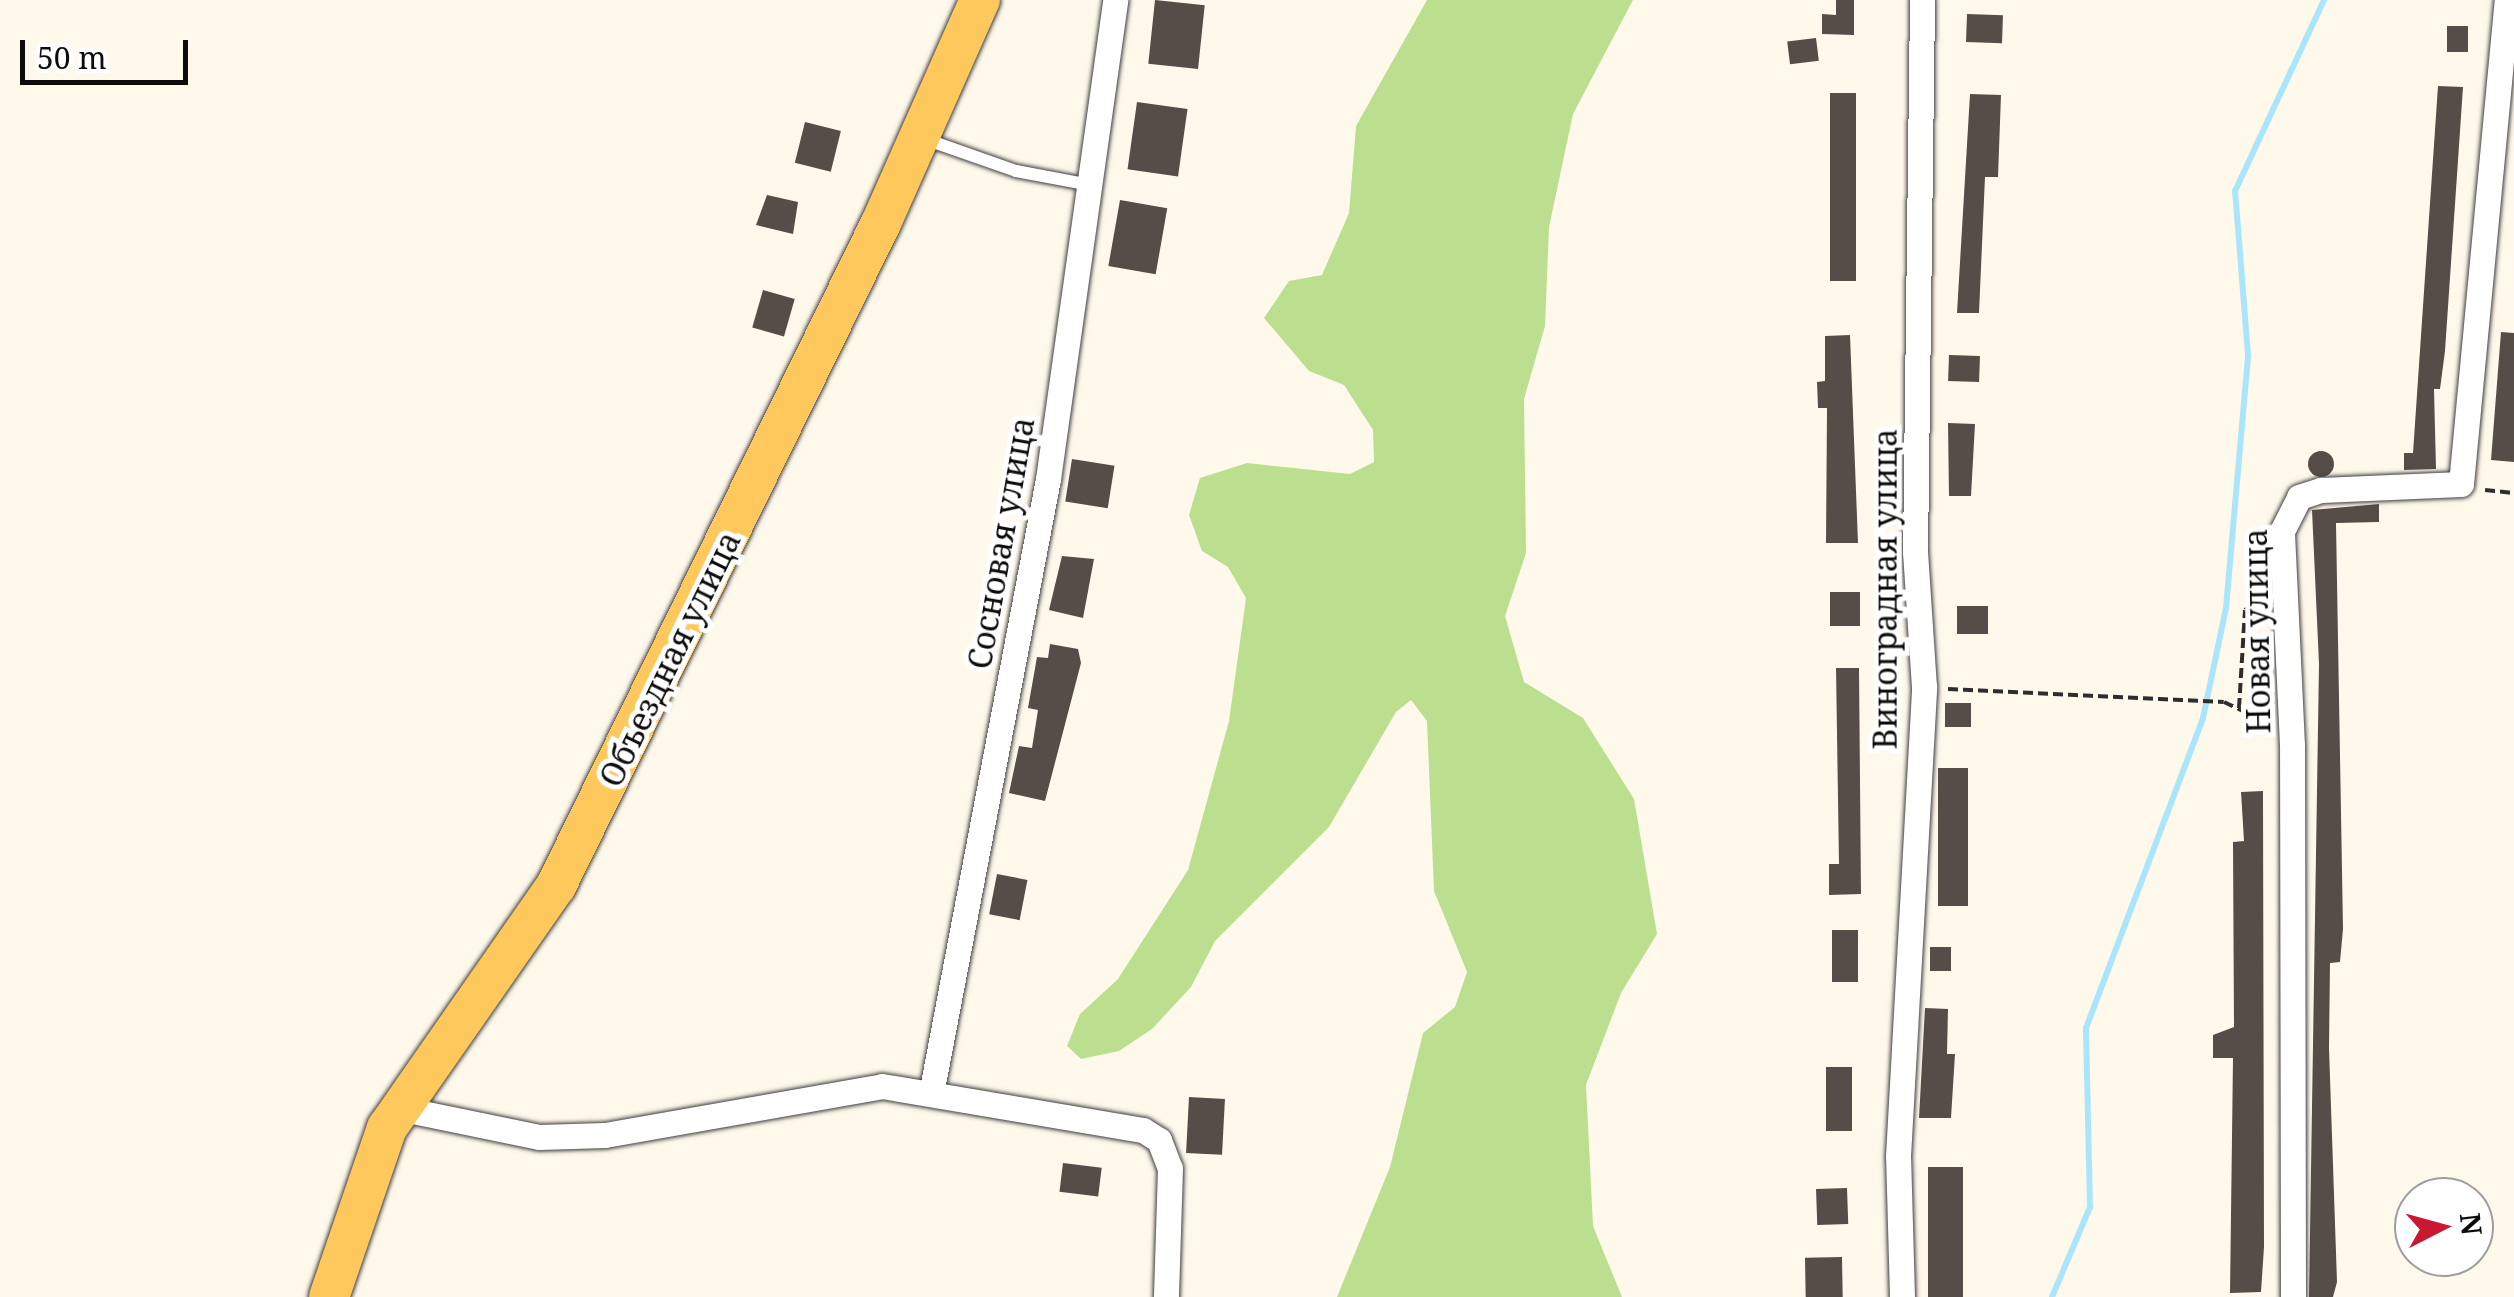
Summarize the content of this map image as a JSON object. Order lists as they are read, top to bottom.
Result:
{
  "streets": {
    "main road": ["Объездная улица"],
    "street": ["Сосновая улица", "Виноградная улица", "Новая улица"]
  },
  "scale_bar": "50 m",
  "north": "right"
}
